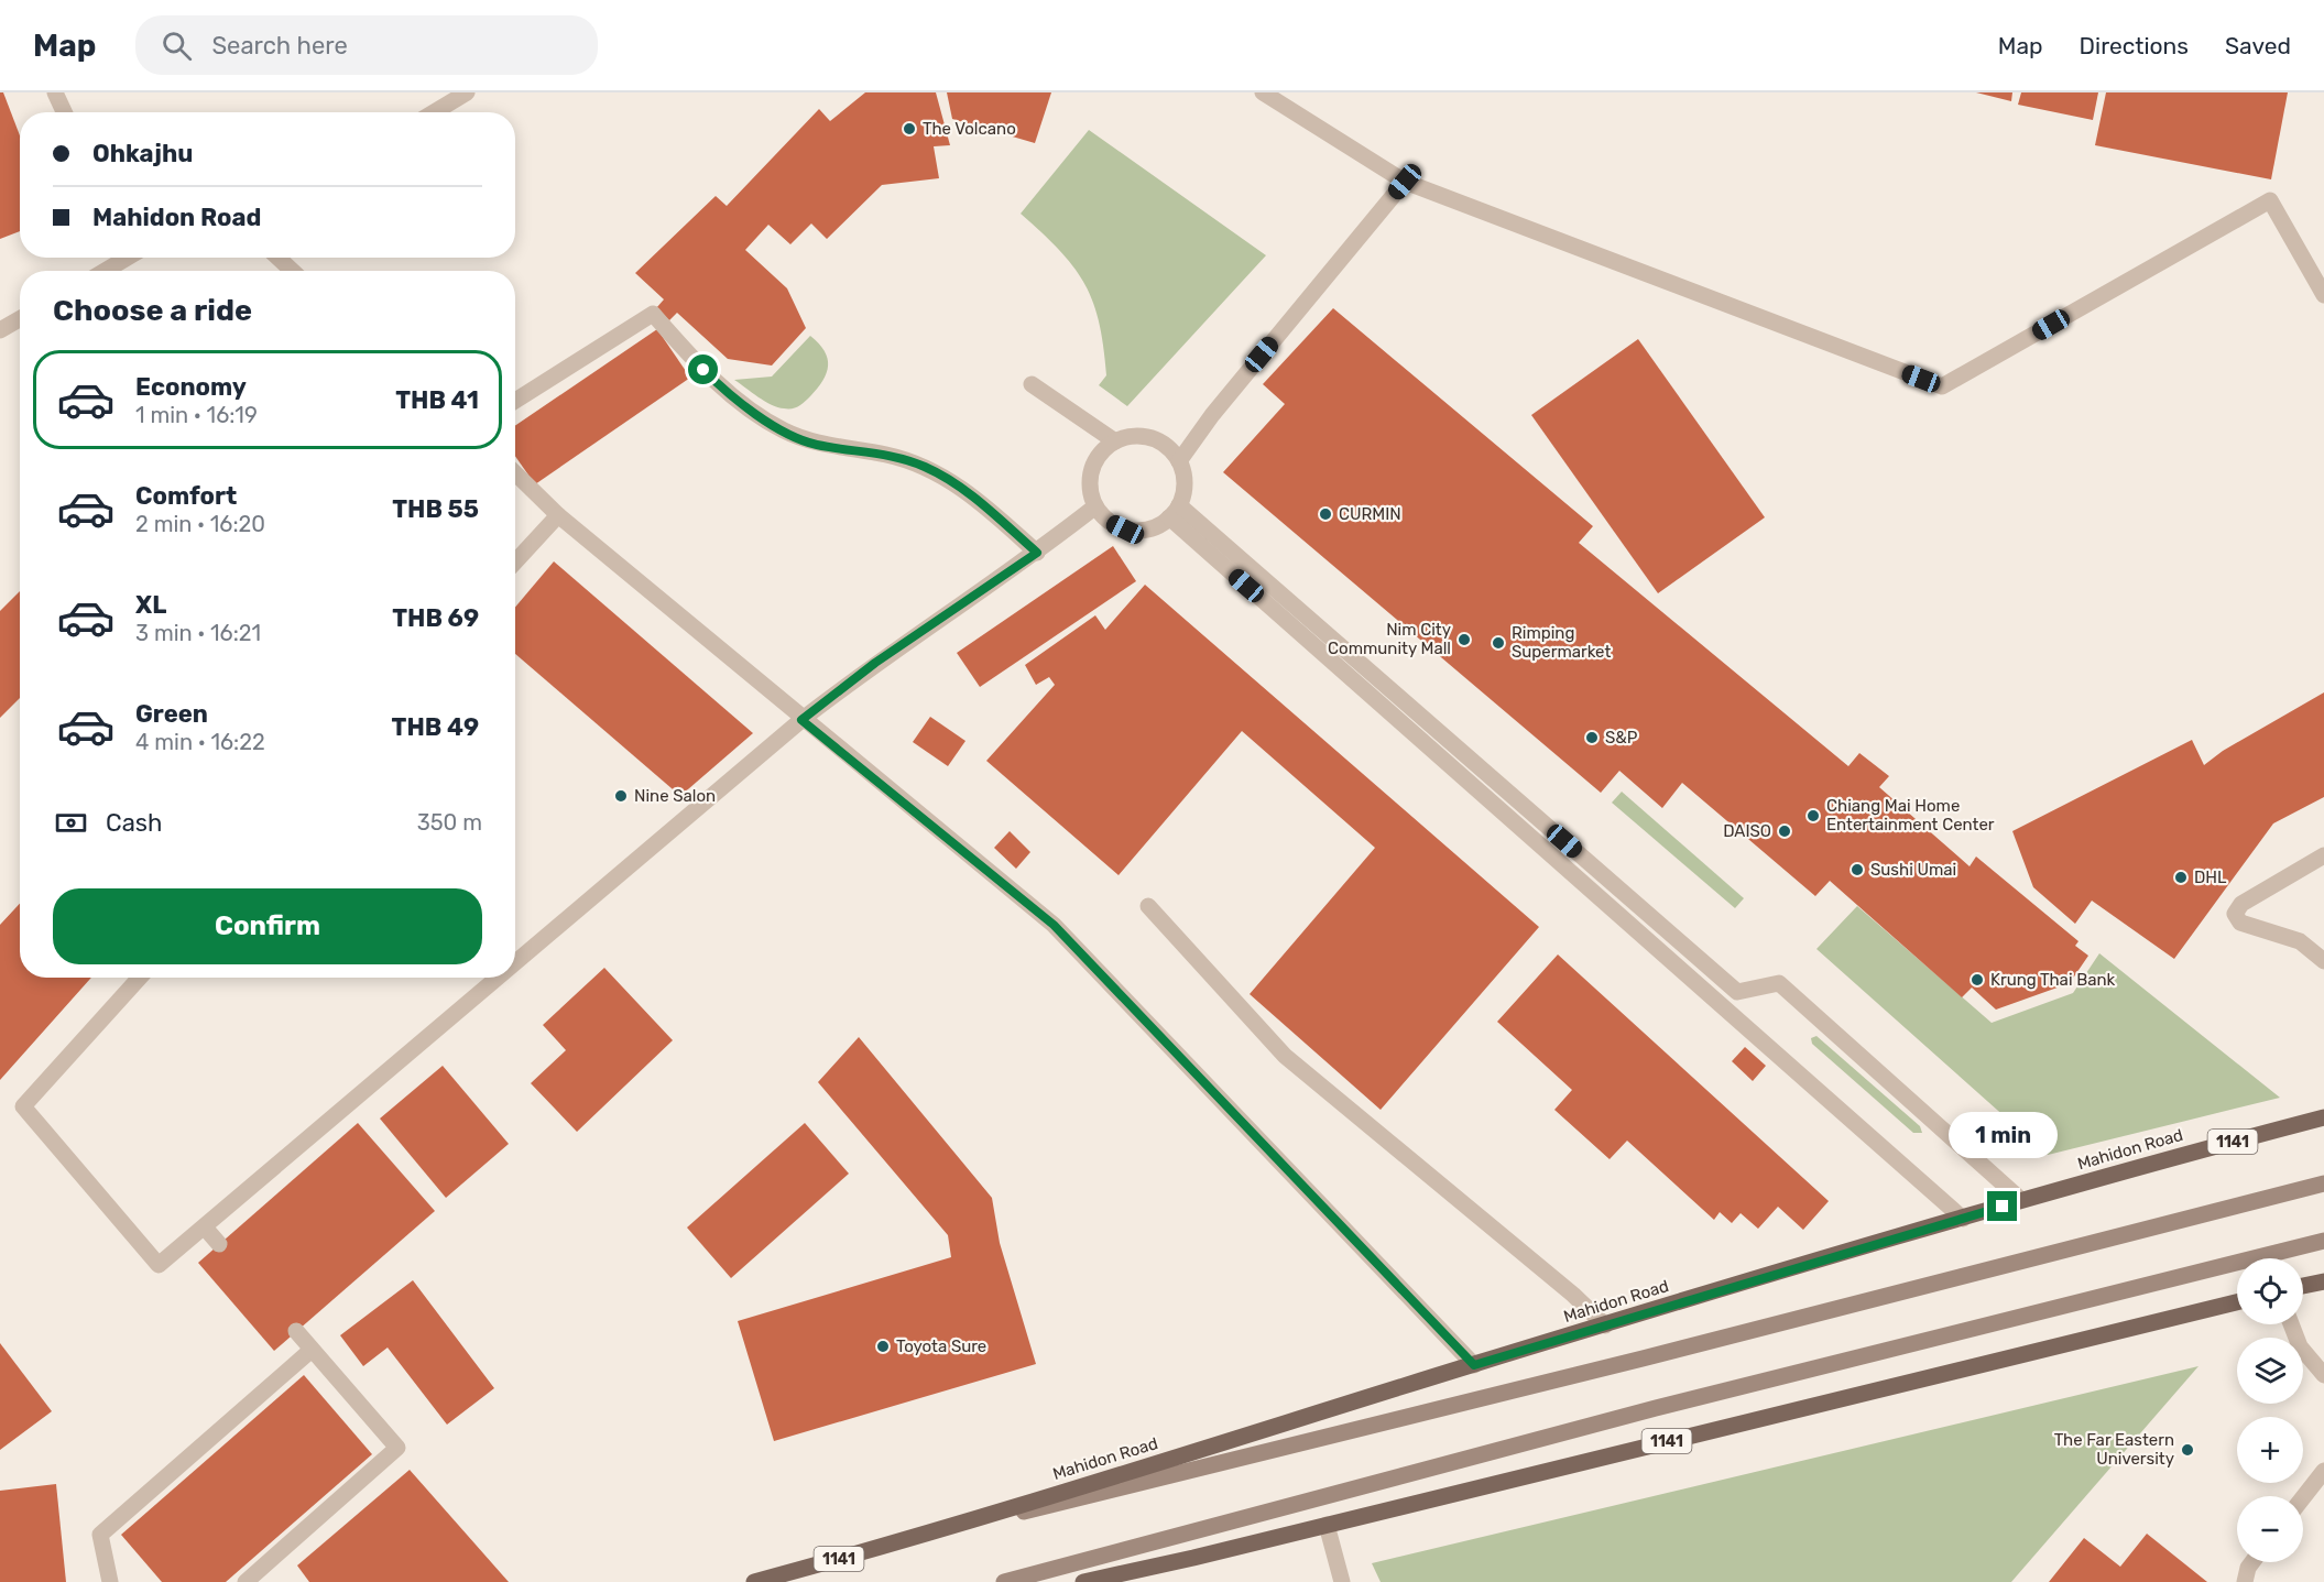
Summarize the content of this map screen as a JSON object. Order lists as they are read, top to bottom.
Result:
{
  "streets": {
    "main road": ["1141", "Mahidon Road"]
  },
  "places": [
    "The Volcano",
    "CURMIN",
    "Nim City Community Mall",
    "Rimping Supermarket",
    "S&P",
    "Nine Salon",
    "Chiang Mai Home Entertainment Center",
    "DAISO",
    "Sushi Umai",
    "DHL",
    "Krung Thai Bank",
    "Toyota Sure",
    "The Far Eastern University"
  ],
  "page": {
    "header": "Map",
    "search": "Search here",
    "nav": ["Map", "Directions", "Saved"],
    "banner": ["Ohkajhu", "Mahidon Road"],
    "heading": "Choose a ride",
    "list": [
      {
        "name": "Economy",
        "note": "1 min · 16:19",
        "value": "THB 41"
      },
      {
        "name": "Comfort",
        "note": "2 min · 16:20",
        "value": "THB 55"
      },
      {
        "name": "XL",
        "note": "3 min · 16:21",
        "value": "THB 69"
      },
      {
        "name": "Green",
        "note": "4 min · 16:22",
        "value": "THB 49"
      }
    ],
    "pay": ["Cash", "350 m"],
    "buttons": "Confirm",
    "bubble": "1 min",
    "map_buttons": ["+", "−"]
  }
}
